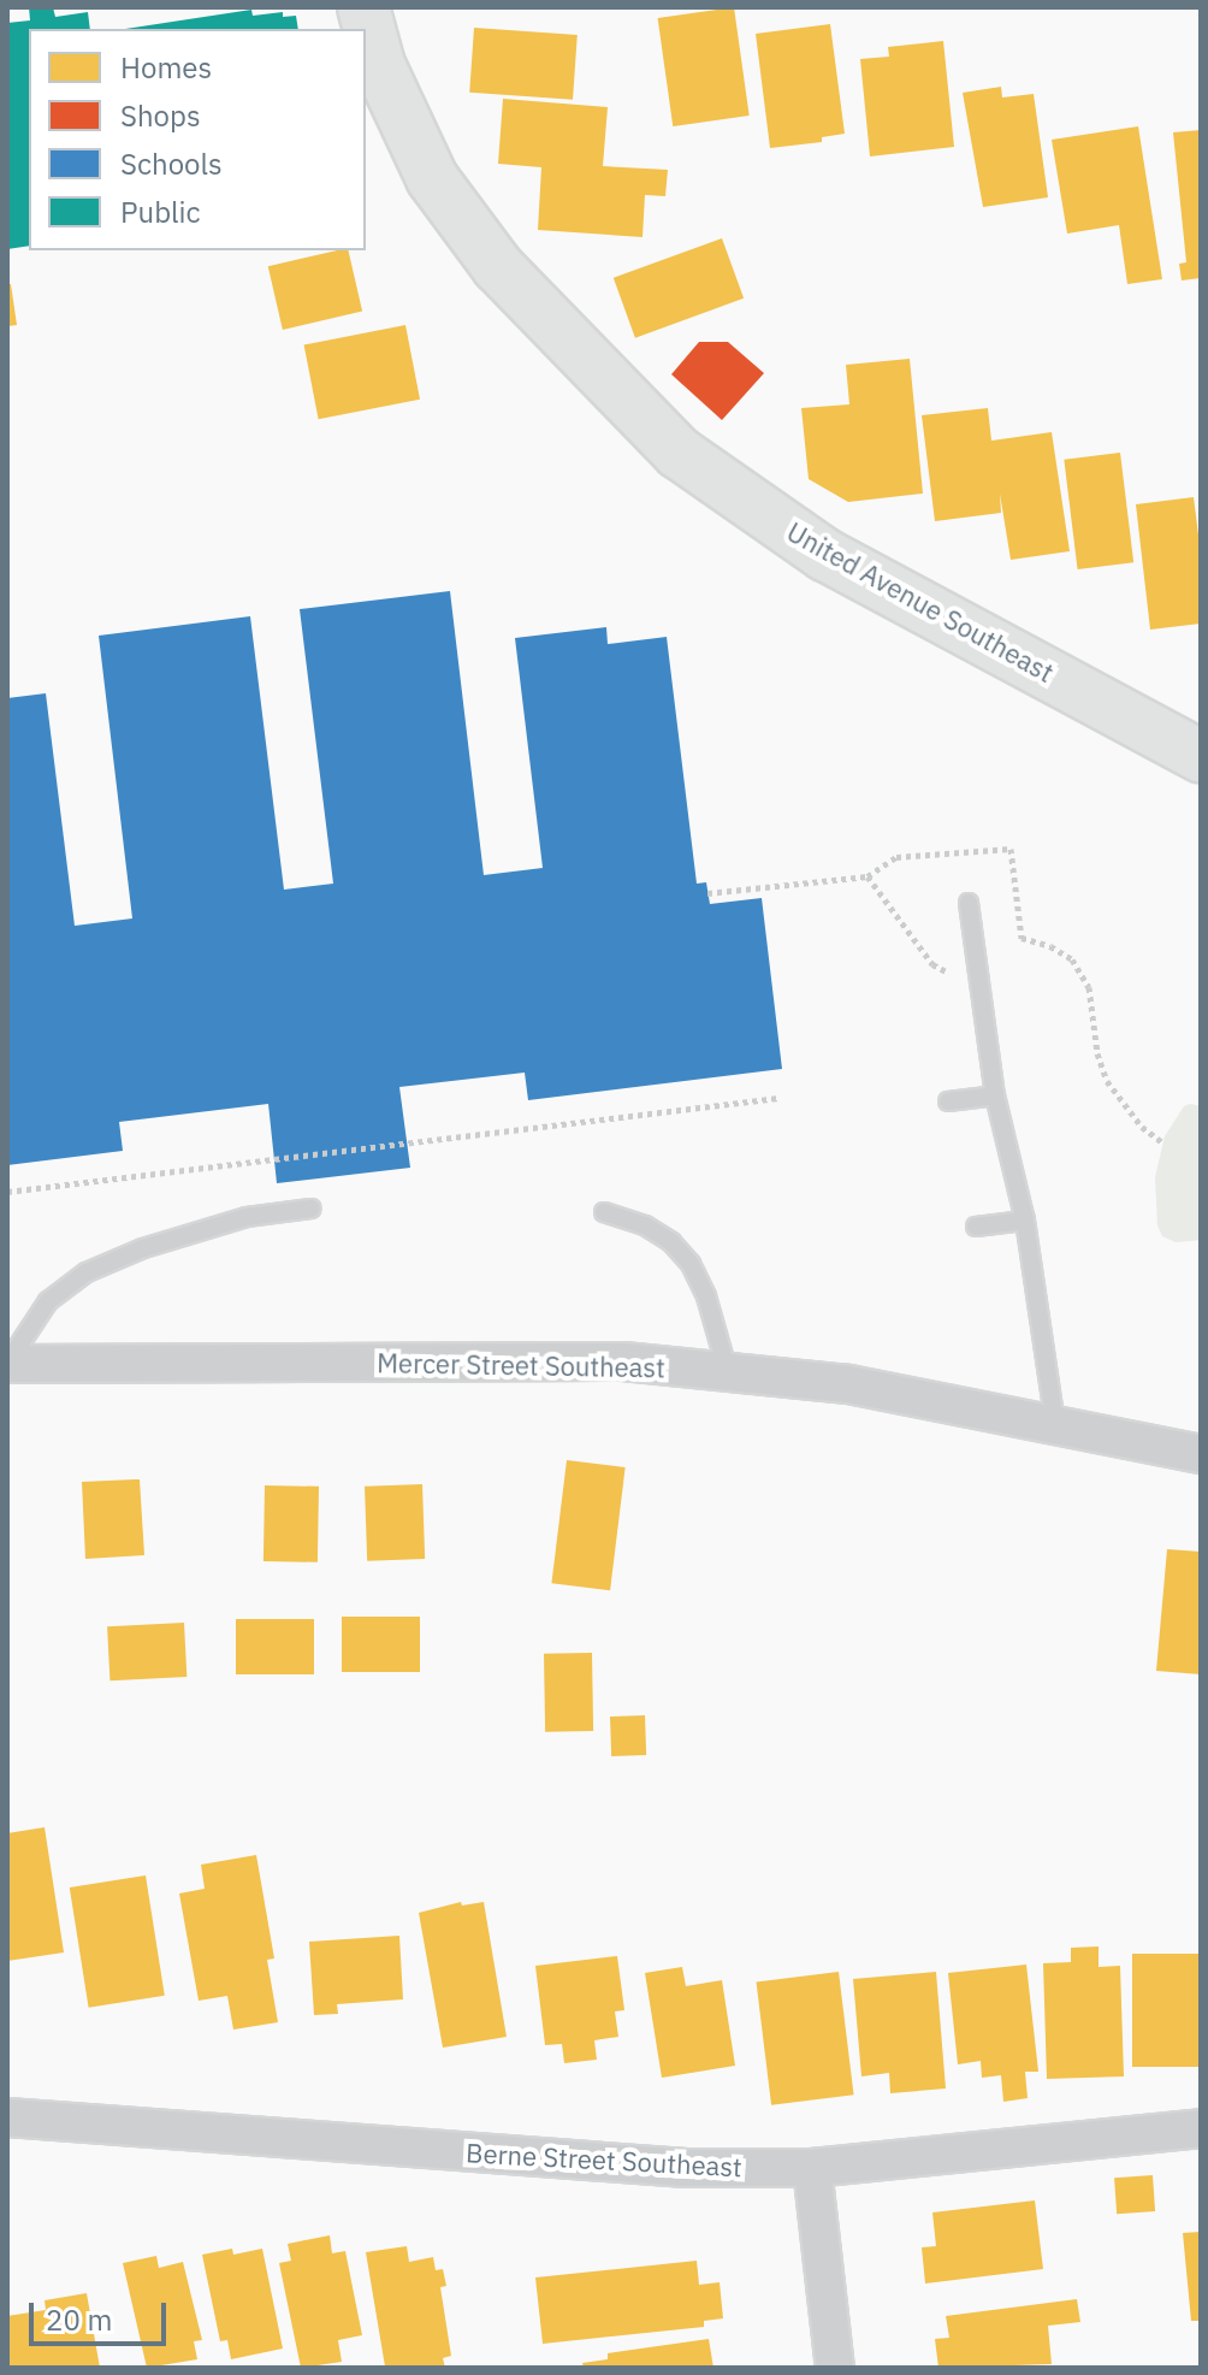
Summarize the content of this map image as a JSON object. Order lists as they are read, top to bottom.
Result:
{
  "streets": {
    "street": ["United Avenue Southeast", "Mercer Street Southeast", "Berne Street Southeast"]
  },
  "legend": [
    "Homes",
    "Shops",
    "Schools",
    "Public"
  ],
  "scale_bar": "20 m"
}
